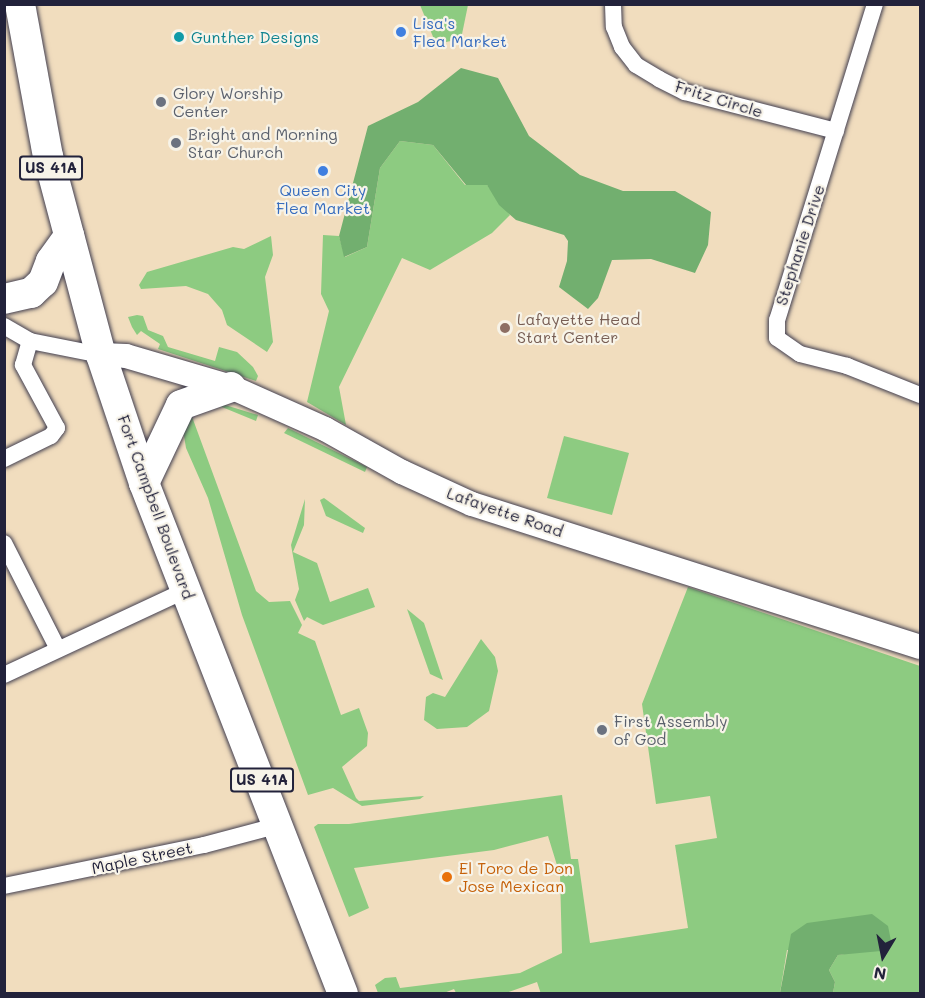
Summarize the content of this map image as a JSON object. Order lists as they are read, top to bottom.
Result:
{
  "streets": {
    "highway": ["US 41A", "Fort Campbell Boulevard"],
    "main road": ["Lafayette Road"],
    "street": ["Fritz Circle", "Stephanie Drive", "Maple Street"]
  },
  "crossings": [
    ["Fritz Circle", "Stephanie Drive"],
    ["Fort Campbell Boulevard", "Lafayette Road"],
    ["Fort Campbell Boulevard", "Maple Street"]
  ],
  "places": [
    "Lisa's Flea Market",
    "Gunther Designs",
    "Glory Worship Center",
    "Bright and Morning Star Church",
    "Queen City Flea Market",
    "Lafayette Head Start Center",
    "First Assembly of God",
    "El Toro de Don Jose Mexican"
  ],
  "north": "bottom"
}
